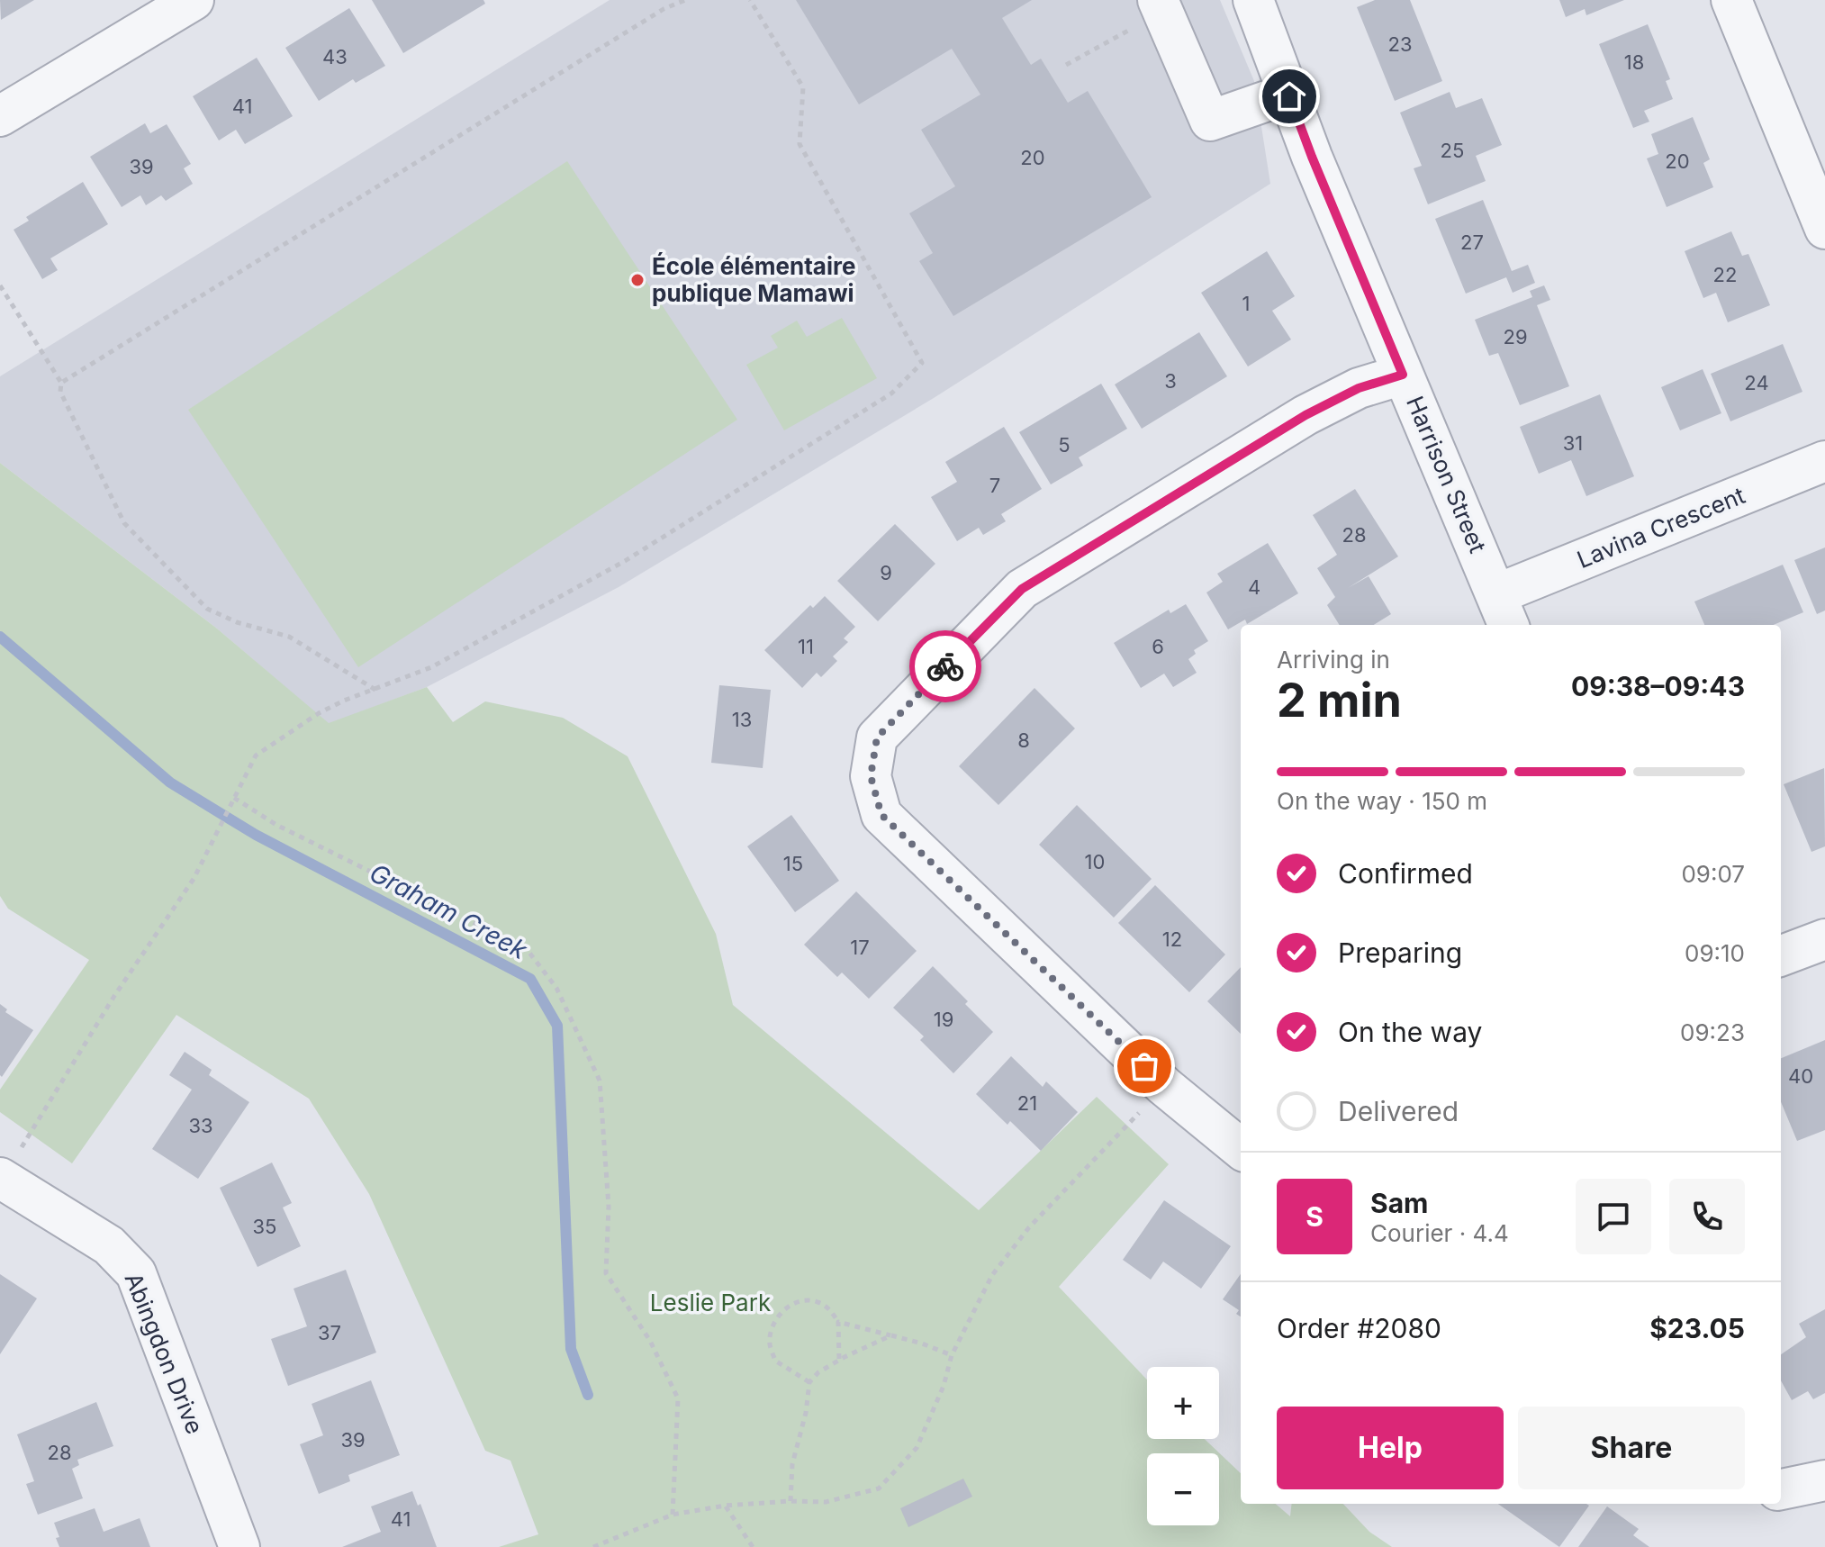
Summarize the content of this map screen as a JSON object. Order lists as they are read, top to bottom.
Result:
{
  "streets": {
    "street": ["Harrison Street", "Lavina Crescent", "Abingdon Drive"]
  },
  "crossings": [
    ["Harrison Street", "Lavina Crescent"]
  ],
  "water": ["Graham Creek"],
  "parks": ["Leslie Park"],
  "places": ["École élémentaire publique Mamawi"],
  "house_numbers": [
    "23",
    "43",
    "18",
    "41",
    "25",
    "20",
    "20",
    "39",
    "27",
    "22",
    "1",
    "29",
    "3",
    "24",
    "31",
    "5",
    "7",
    "28",
    "9",
    "4",
    "11",
    "6",
    "13",
    "8",
    "10",
    "15",
    "12",
    "17",
    "19",
    "40",
    "21",
    "33",
    "35",
    "37",
    "39",
    "28",
    "41"
  ],
  "page": {
    "heading": ["2 min", "Arriving in", "09:38–09:43"],
    "panel": [
      "Sam",
      "Courier · 4.4",
      "Order #2080",
      "$23.05"
    ],
    "bar": "On the way · 150 m",
    "list": [
      ["Confirmed", "09:07"],
      ["Preparing", "09:10"],
      ["On the way", "09:23"],
      "Delivered"
    ],
    "round": "S",
    "map_buttons": ["+", "−"],
    "buttons": ["Help", "Share"]
  }
}
